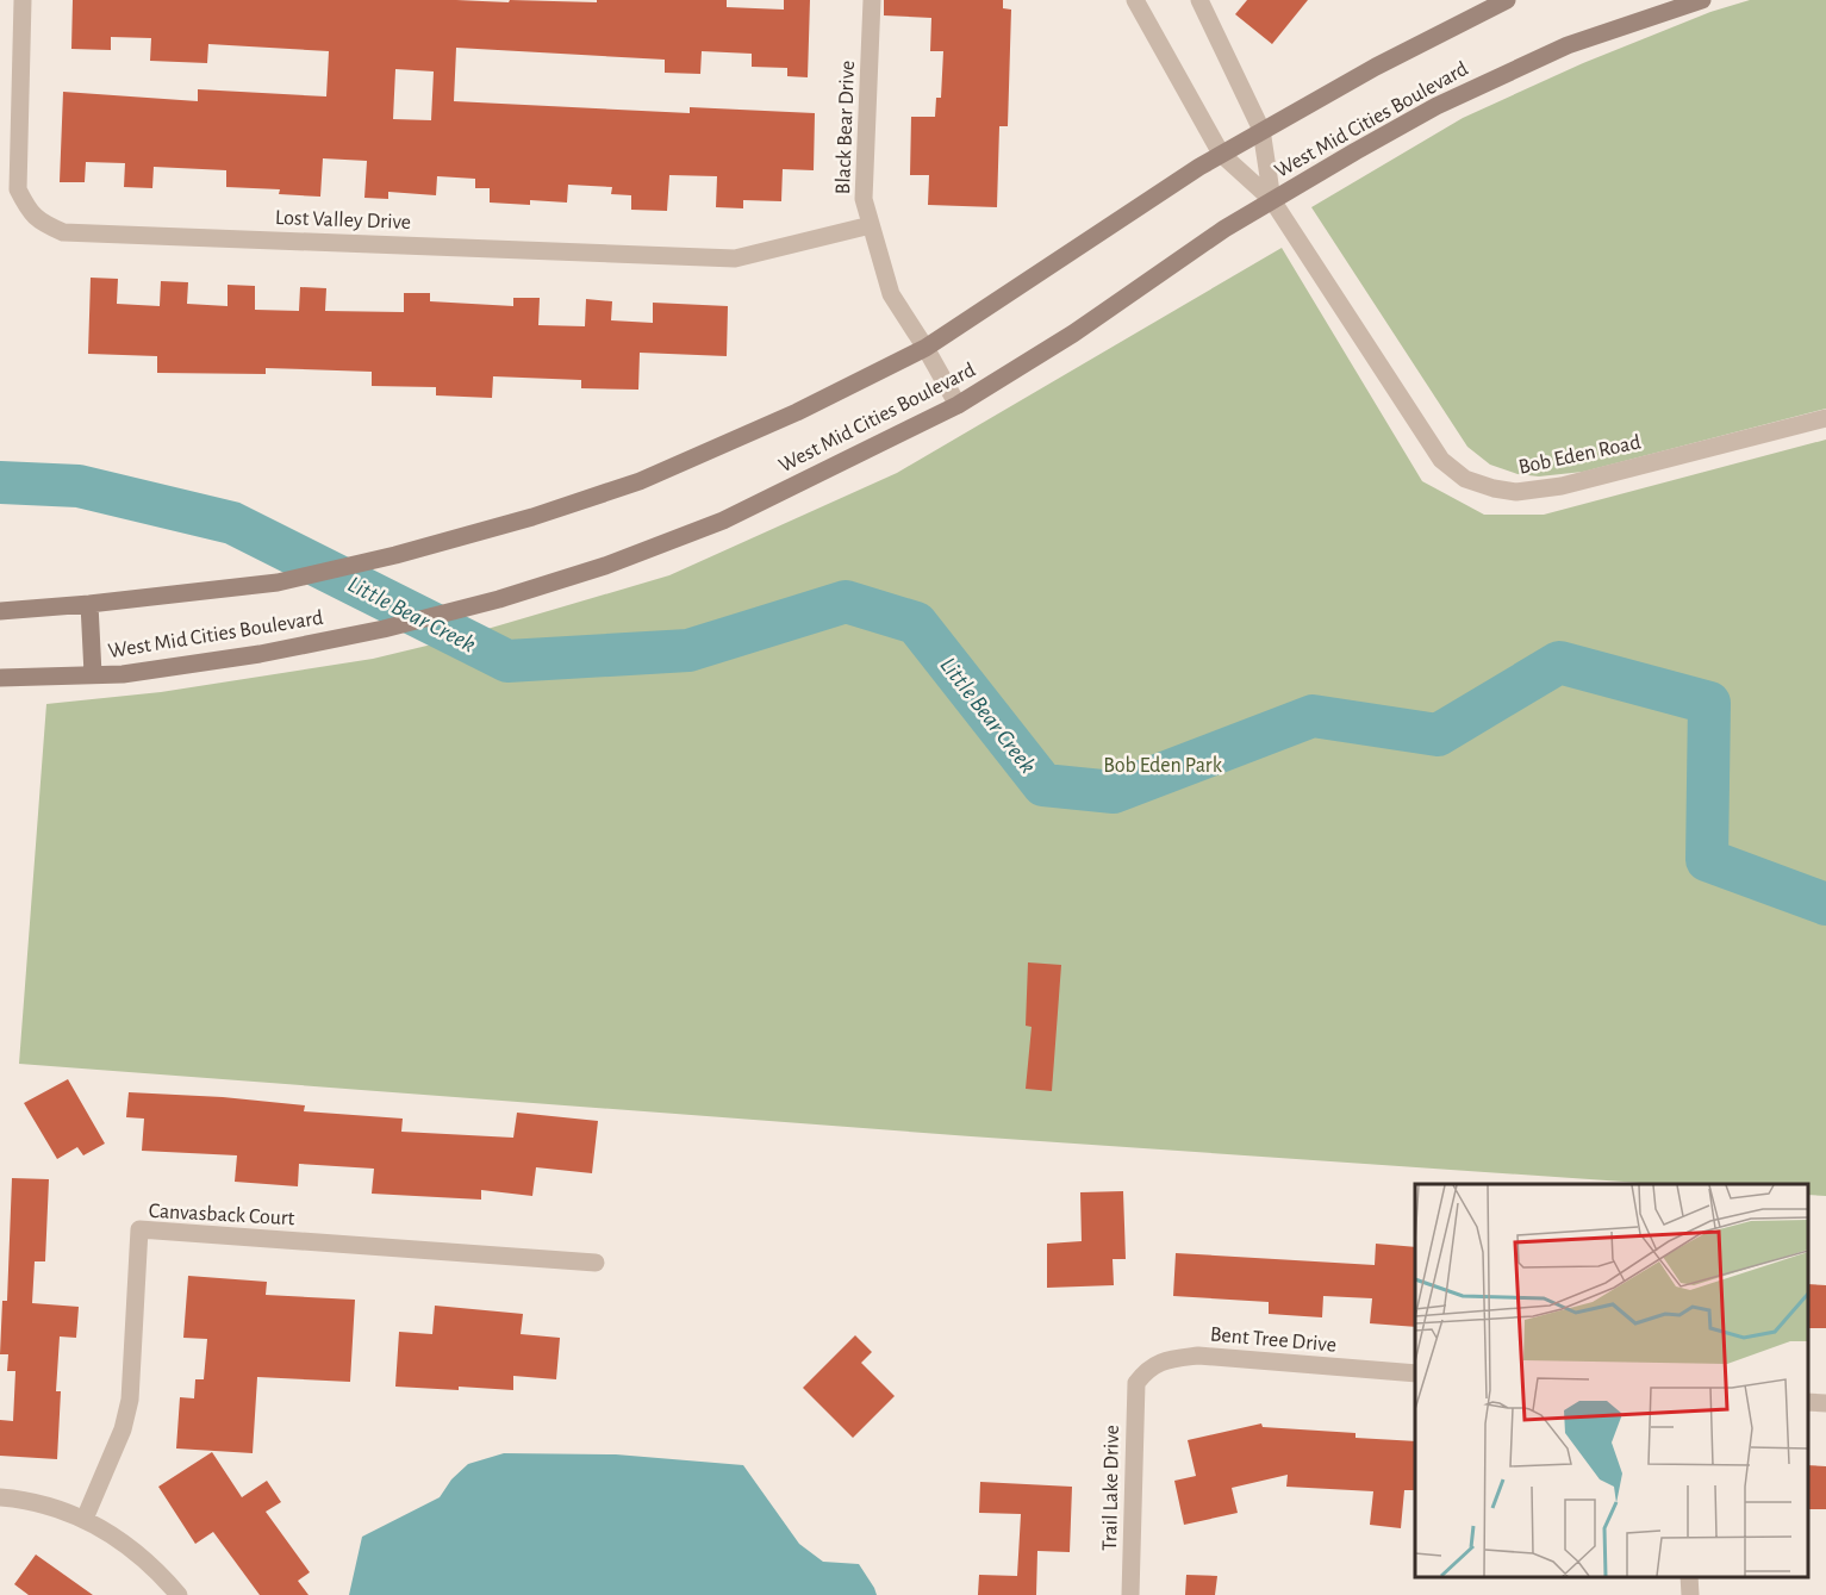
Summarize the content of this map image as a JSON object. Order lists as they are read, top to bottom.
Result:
{
  "streets": {
    "main road": ["West Mid Cities Boulevard"],
    "street": [
      "Black Bear Drive",
      "Lost Valley Drive",
      "Bob Eden Road",
      "Canvasback Court",
      "Bent Tree Drive",
      "Trail Lake Drive"
    ]
  },
  "crossings": [
    ["West Mid Cities Boulevard", "Black Bear Drive"],
    ["West Mid Cities Boulevard", "Bob Eden Road"],
    ["Black Bear Drive", "Lost Valley Drive"],
    ["Bent Tree Drive", "Trail Lake Drive"]
  ],
  "water": ["Little Bear Creek"],
  "parks": ["Bob Eden Park"]
}
